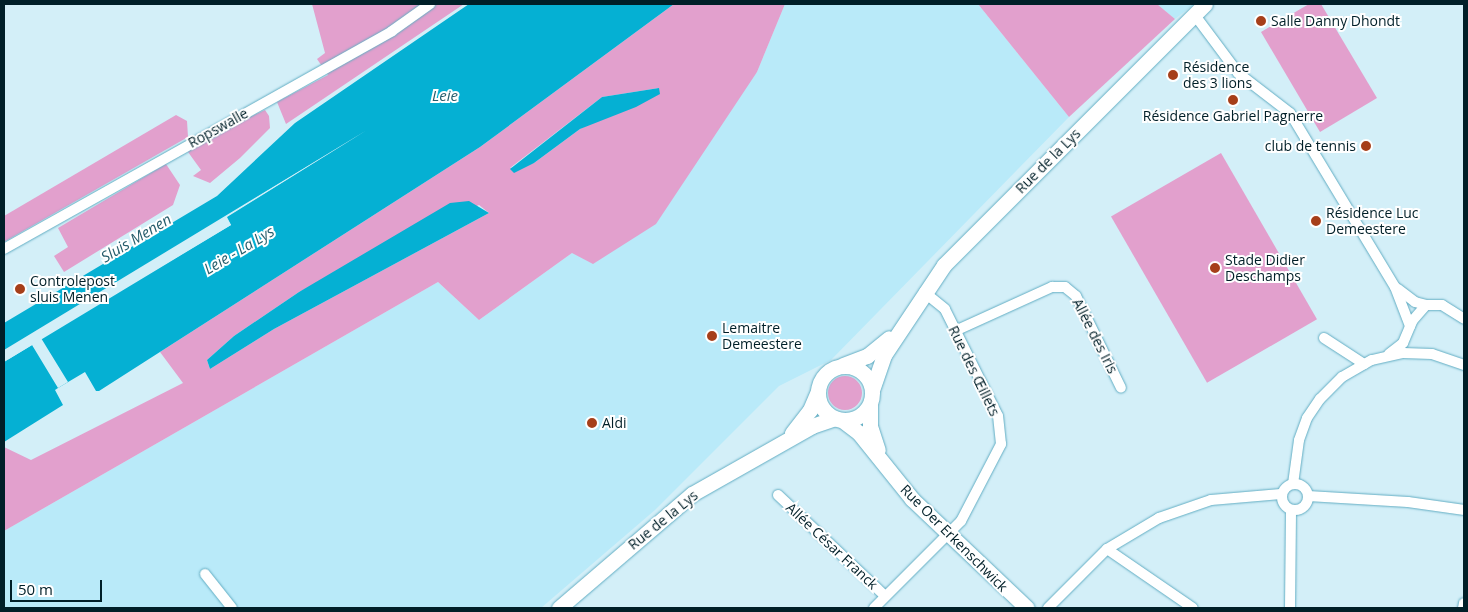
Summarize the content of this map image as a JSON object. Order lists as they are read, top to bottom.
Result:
{
  "streets": {
    "main road": ["Rue de la Lys", "Rue Oer Erkenschwick"],
    "street": [
      "Ropswalle",
      "Allée des Iris",
      "Rue des Œillets",
      "Allée César Franck"
    ]
  },
  "crossings": [
    ["Rue de la Lys", "Rue des Œillets"],
    ["Rue de la Lys", "Rue Oer Erkenschwick"],
    ["Allée des Iris", "Rue des Œillets"],
    ["Rue des Œillets", "Rue Oer Erkenschwick"],
    ["Rue des Œillets", "Allée César Franck"]
  ],
  "water": ["Leie", "Sluis Menen", "Leie - La Lys"],
  "places": [
    "Salle Danny Dhondt",
    "Résidence des 3 lions",
    "Résidence Gabriel Pagnerre",
    "club de tennis",
    "Résidence Luc Demeestere",
    "Stade Didier Deschamps",
    "Controlepost sluis Menen",
    "Lemaitre Demeestere",
    "Aldi"
  ],
  "scale_bar": "50 m"
}
